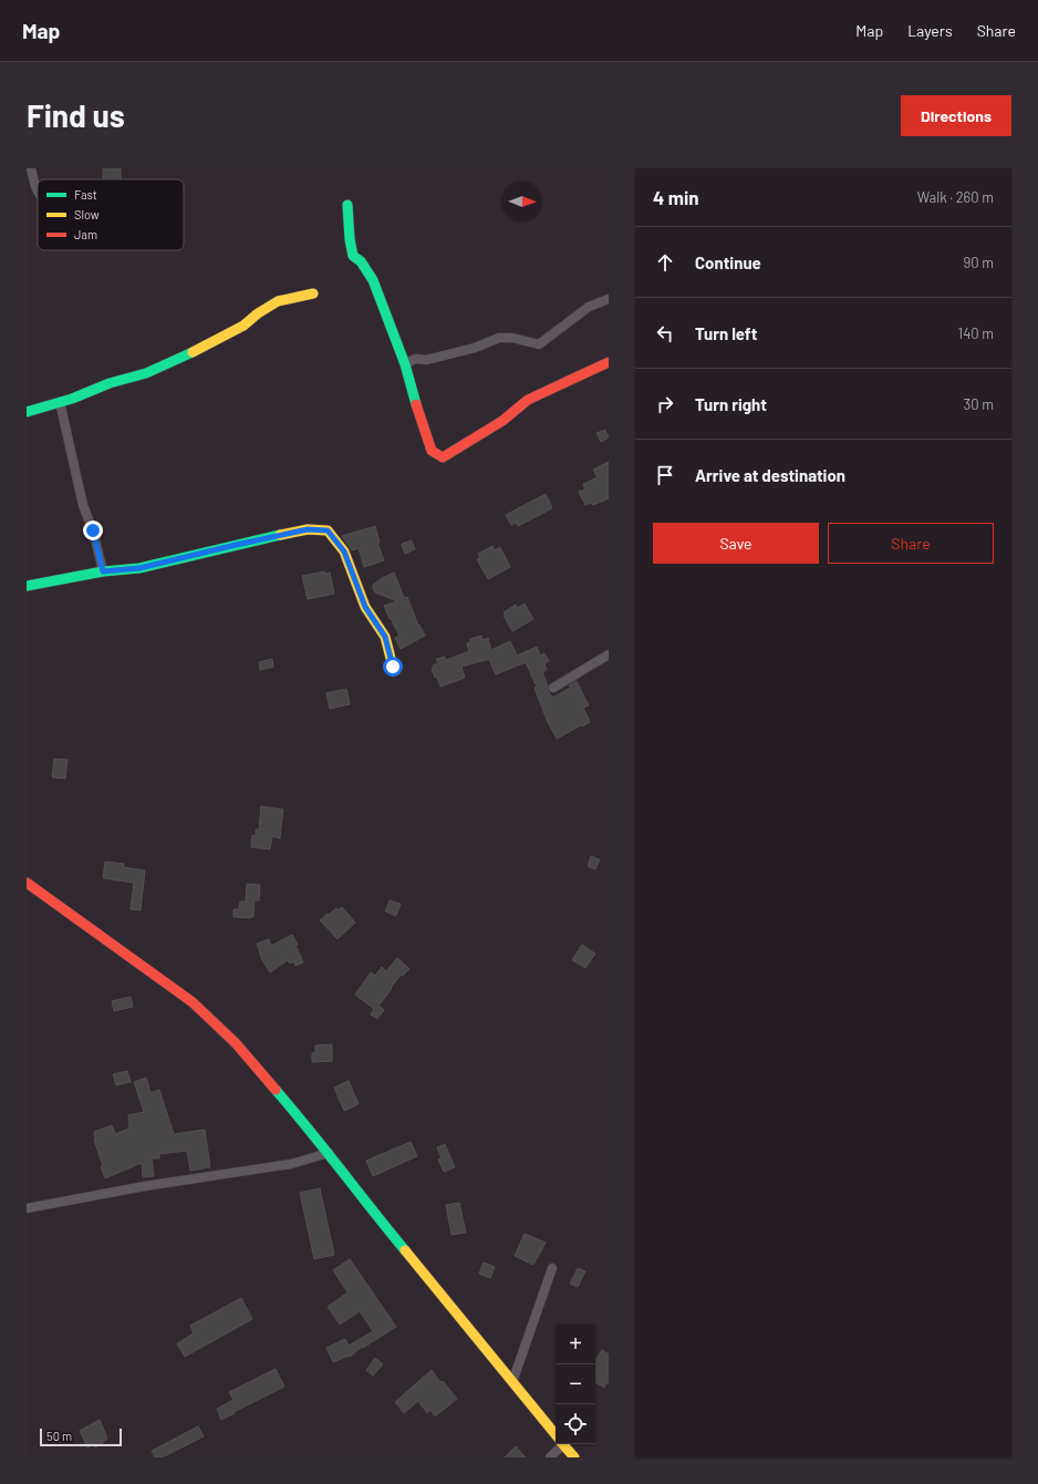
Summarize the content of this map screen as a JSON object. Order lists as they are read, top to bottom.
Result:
{
  "legend": ["Fast", "Slow", "Jam"],
  "scale_bar": "50 m",
  "north": "right",
  "page": {
    "header": "Map",
    "nav": ["Map", "Layers", "Share"],
    "buttons": [
      "Directions",
      ["Save", "Share"]
    ],
    "title": "Find us",
    "heading": ["4 min", "Walk · 260 m"],
    "list": [
      ["Continue", "90 m"],
      ["Turn left", "140 m"],
      ["Turn right", "30 m"],
      "Arrive at destination"
    ],
    "map_buttons": ["+", "−"],
    "scale": "50 m"
  }
}
